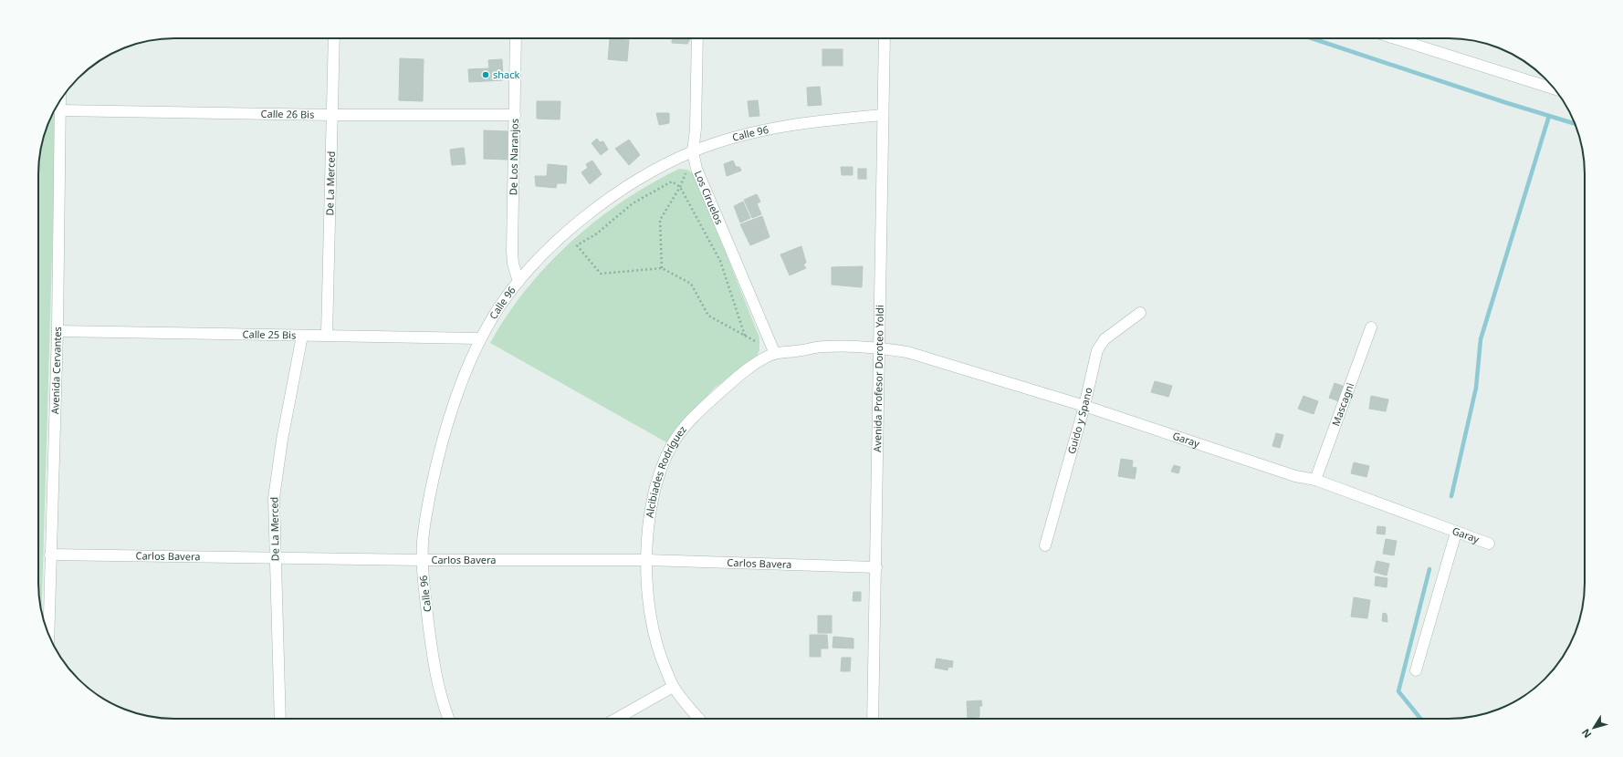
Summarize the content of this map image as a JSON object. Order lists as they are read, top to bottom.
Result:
{
  "streets": {
    "street": [
      "Calle 26 Bis",
      "Calle 96",
      "De Los Naranjos",
      "De La Merced",
      "Los Ciruelos",
      "Calle 25 Bis",
      "Avenida Cervantes",
      "Avenida Profesor Doroteo Yoldi",
      "Mascagni",
      "Guido y Spano",
      "Garay",
      "Alcibiades Rodríguez",
      "Carlos Bavera"
    ]
  },
  "crossings": [
    ["Calle 26 Bis", "De Los Naranjos"],
    ["Calle 26 Bis", "De La Merced"],
    ["Calle 26 Bis", "Avenida Cervantes"],
    ["Calle 96", "De Los Naranjos"],
    ["Calle 96", "Los Ciruelos"],
    ["Calle 96", "Calle 25 Bis"],
    ["Calle 96", "Avenida Profesor Doroteo Yoldi"],
    ["Calle 96", "Carlos Bavera"],
    ["De La Merced", "Calle 25 Bis"],
    ["De La Merced", "Carlos Bavera"],
    ["Los Ciruelos", "Alcibiades Rodríguez"],
    ["Calle 25 Bis", "Avenida Cervantes"],
    ["Avenida Cervantes", "Carlos Bavera"],
    ["Avenida Profesor Doroteo Yoldi", "Garay"],
    ["Avenida Profesor Doroteo Yoldi", "Alcibiades Rodríguez"],
    ["Avenida Profesor Doroteo Yoldi", "Carlos Bavera"],
    ["Mascagni", "Garay"],
    ["Guido y Spano", "Garay"],
    ["Garay", "Alcibiades Rodríguez"],
    ["Alcibiades Rodríguez", "Carlos Bavera"]
  ],
  "places": ["shack"],
  "north": "bottom left"
}
